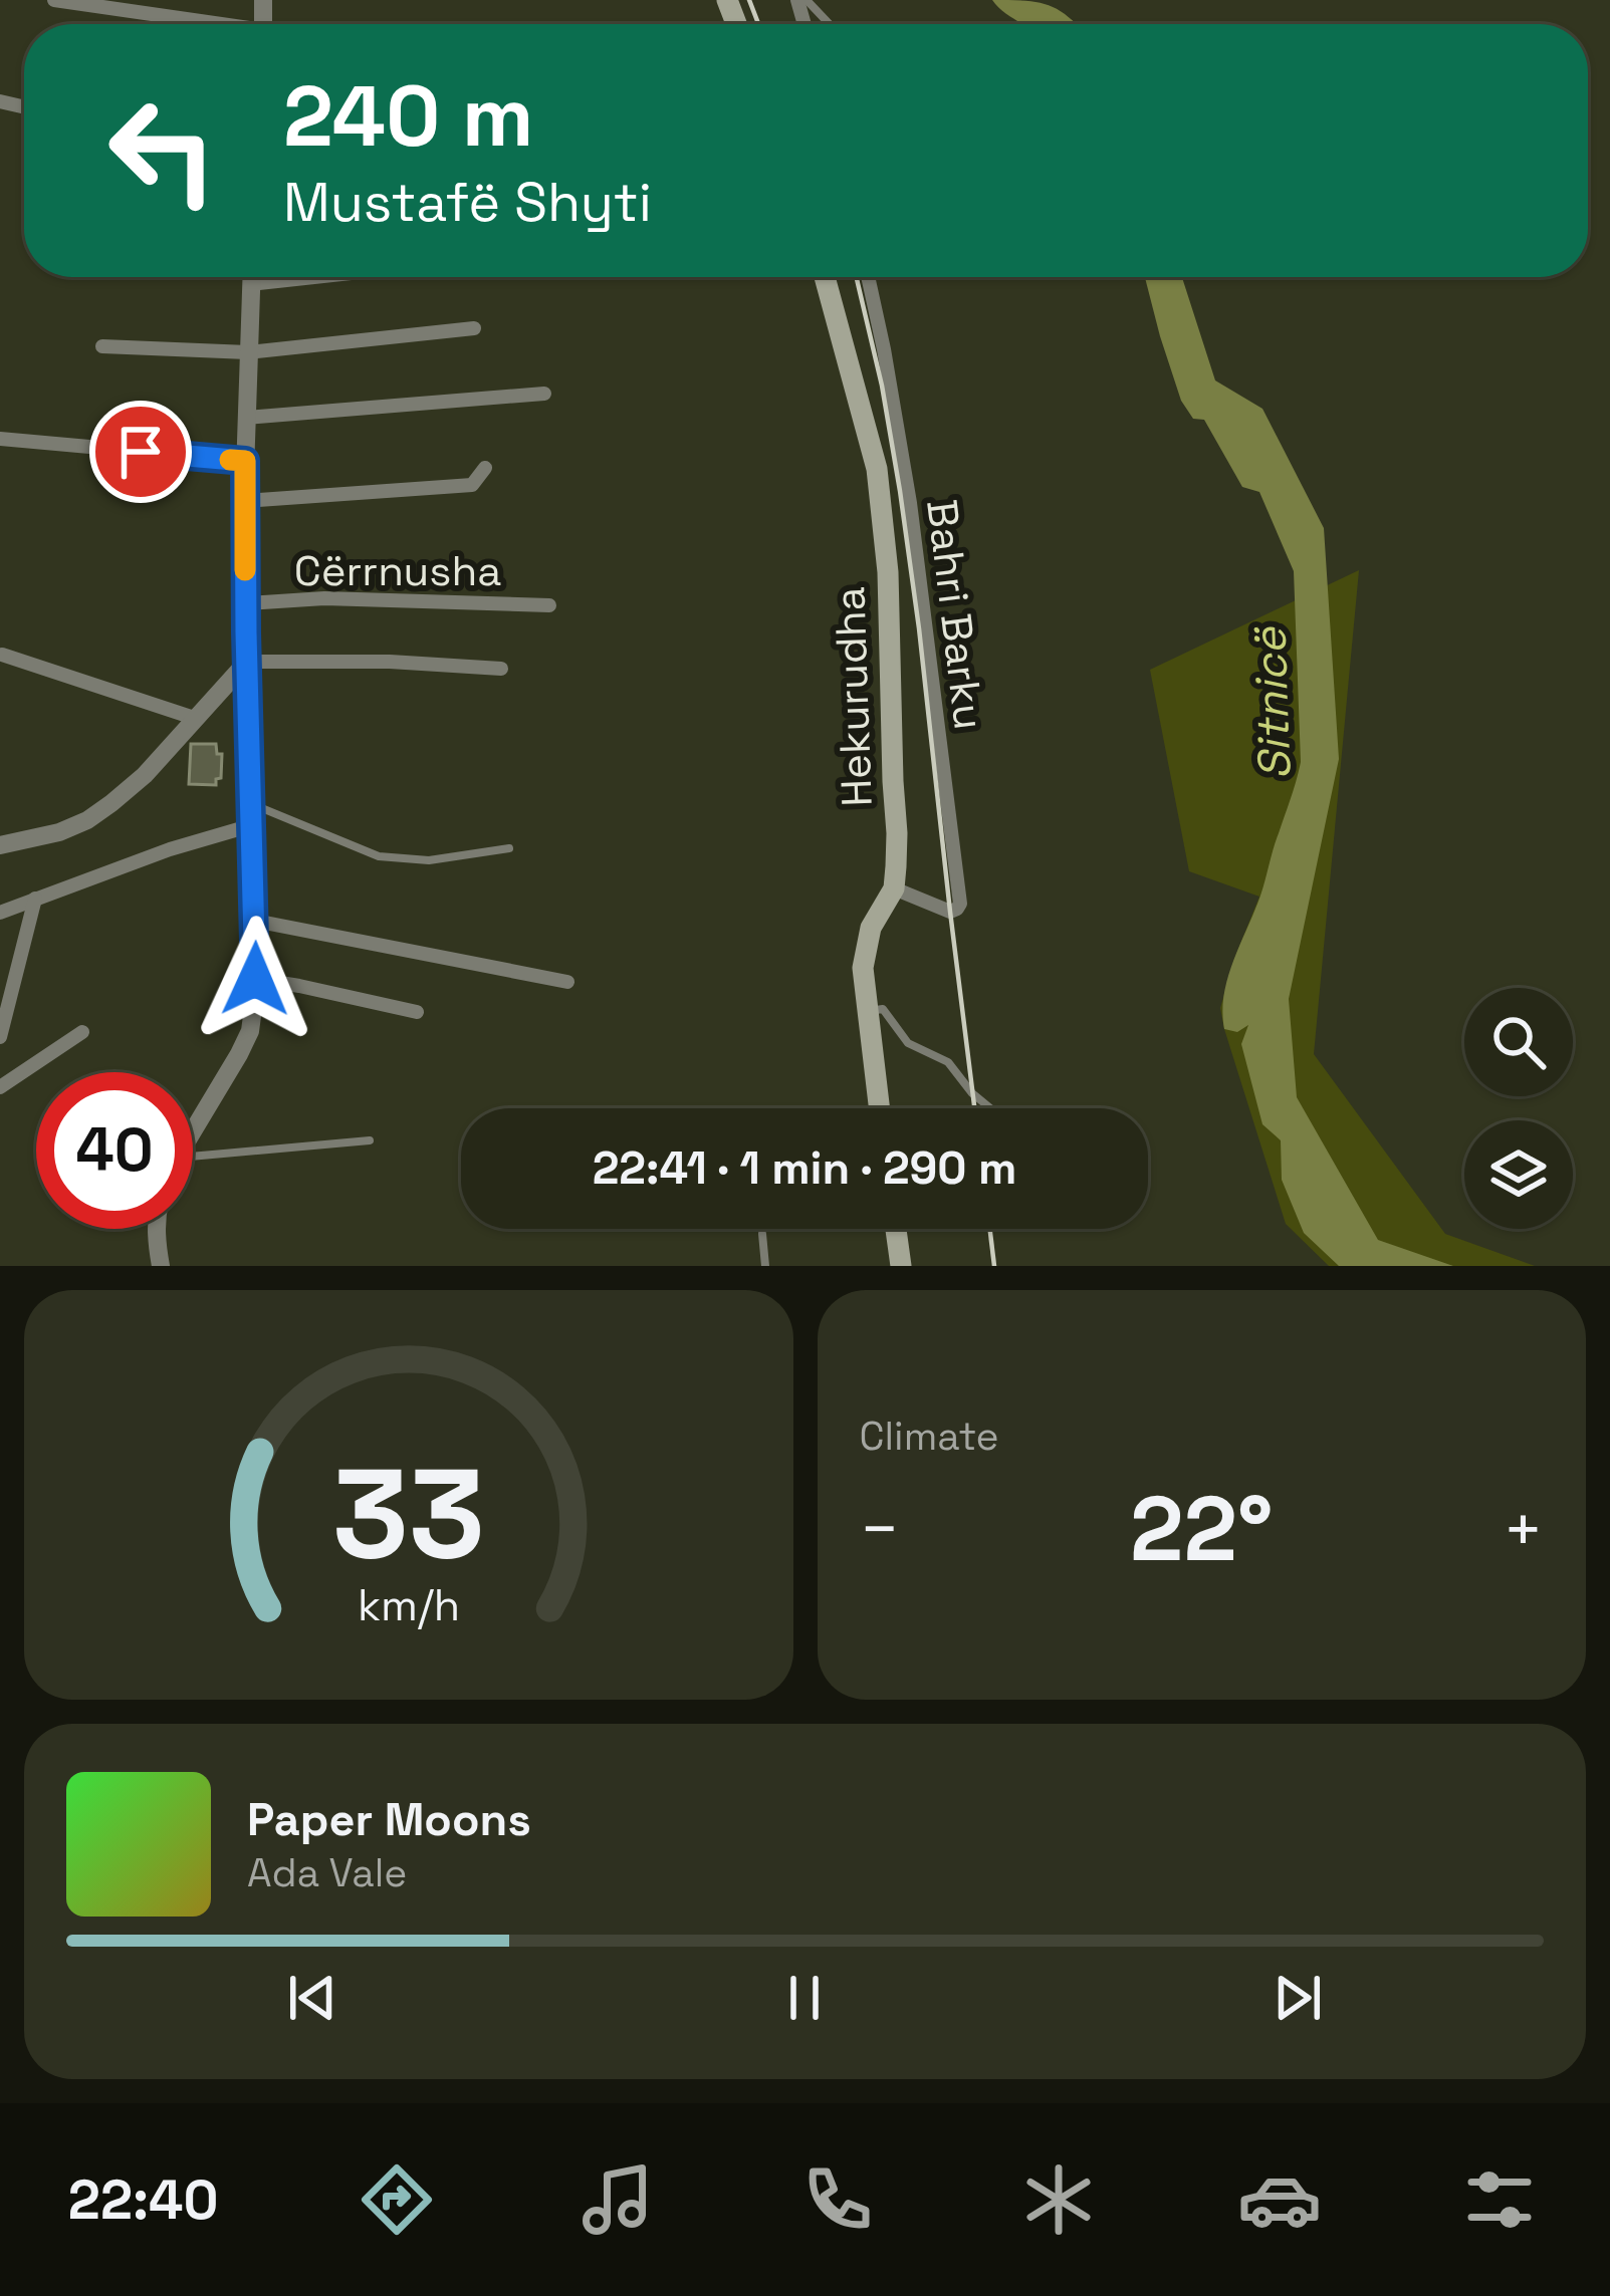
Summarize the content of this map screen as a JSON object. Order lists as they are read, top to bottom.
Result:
{
  "streets": {
    "main road": ["Hekurudha"],
    "street": ["Cërrnusha", "Bahri Barku"]
  },
  "crossings": [
    ["Bahri Barku", "Hekurudha"]
  ],
  "water": ["Sitnicë"],
  "page": {
    "turn": ["240 m", "Mustafë Shyti"],
    "limit": "40",
    "trip": "22:41 · 1 min · 290 m",
    "tile": "Climate",
    "heat": ["−", "22°", "+"],
    "song": ["Paper Moons", "Ada Vale"],
    "tabs": "22:40",
    "gauge": ["33", "km/h"]
  }
}
